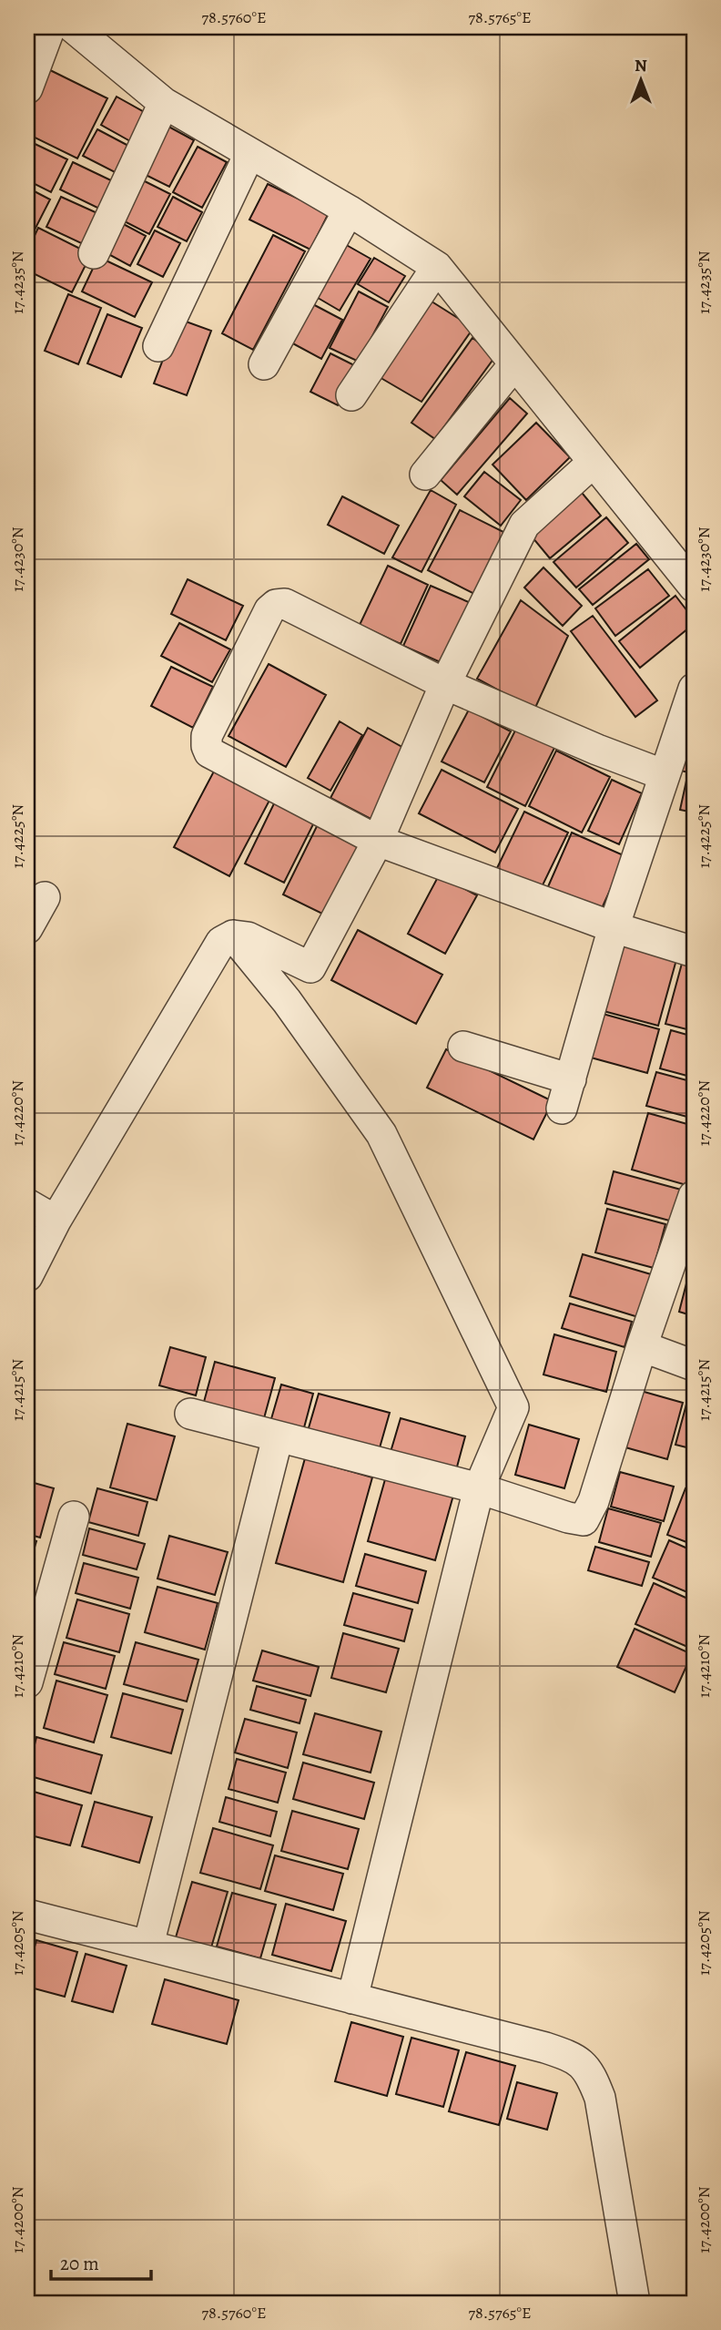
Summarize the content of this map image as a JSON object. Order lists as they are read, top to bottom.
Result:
{
  "scale_bar": "20 m",
  "north": "top",
  "coordinates": [
    "78.5760°E",
    "78.5765°E",
    "17.4235°N",
    "17.4230°N",
    "17.4225°N",
    "17.4220°N",
    "17.4215°N",
    "17.4210°N",
    "17.4205°N",
    "17.4200°N"
  ]
}
